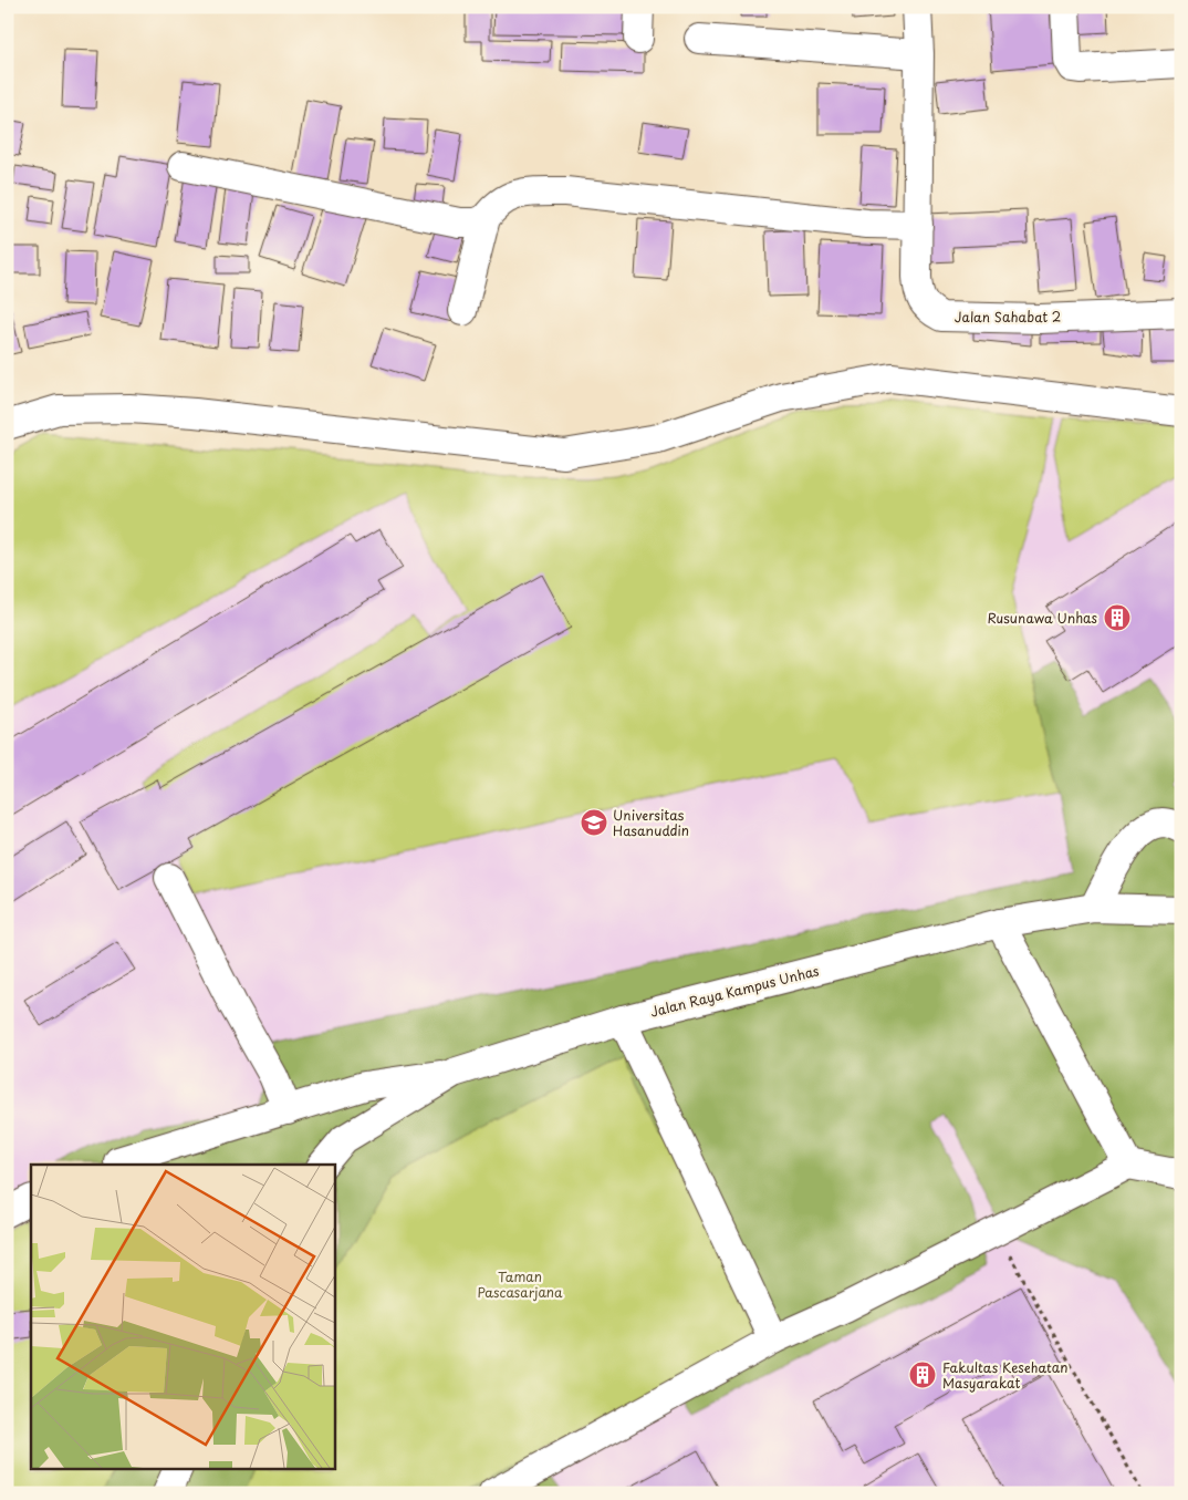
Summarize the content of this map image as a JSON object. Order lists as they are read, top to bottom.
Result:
{
  "streets": {
    "street": ["Jalan Sahabat 2", "Jalan Raya Kampus Unhas"]
  },
  "parks": ["Taman Pascasarjana"],
  "places": {
    "building": ["Rusunawa Unhas", "Fakultas Kesehatan Masyarakat"],
    "school or university": ["Universitas Hasanuddin"]
  }
}
